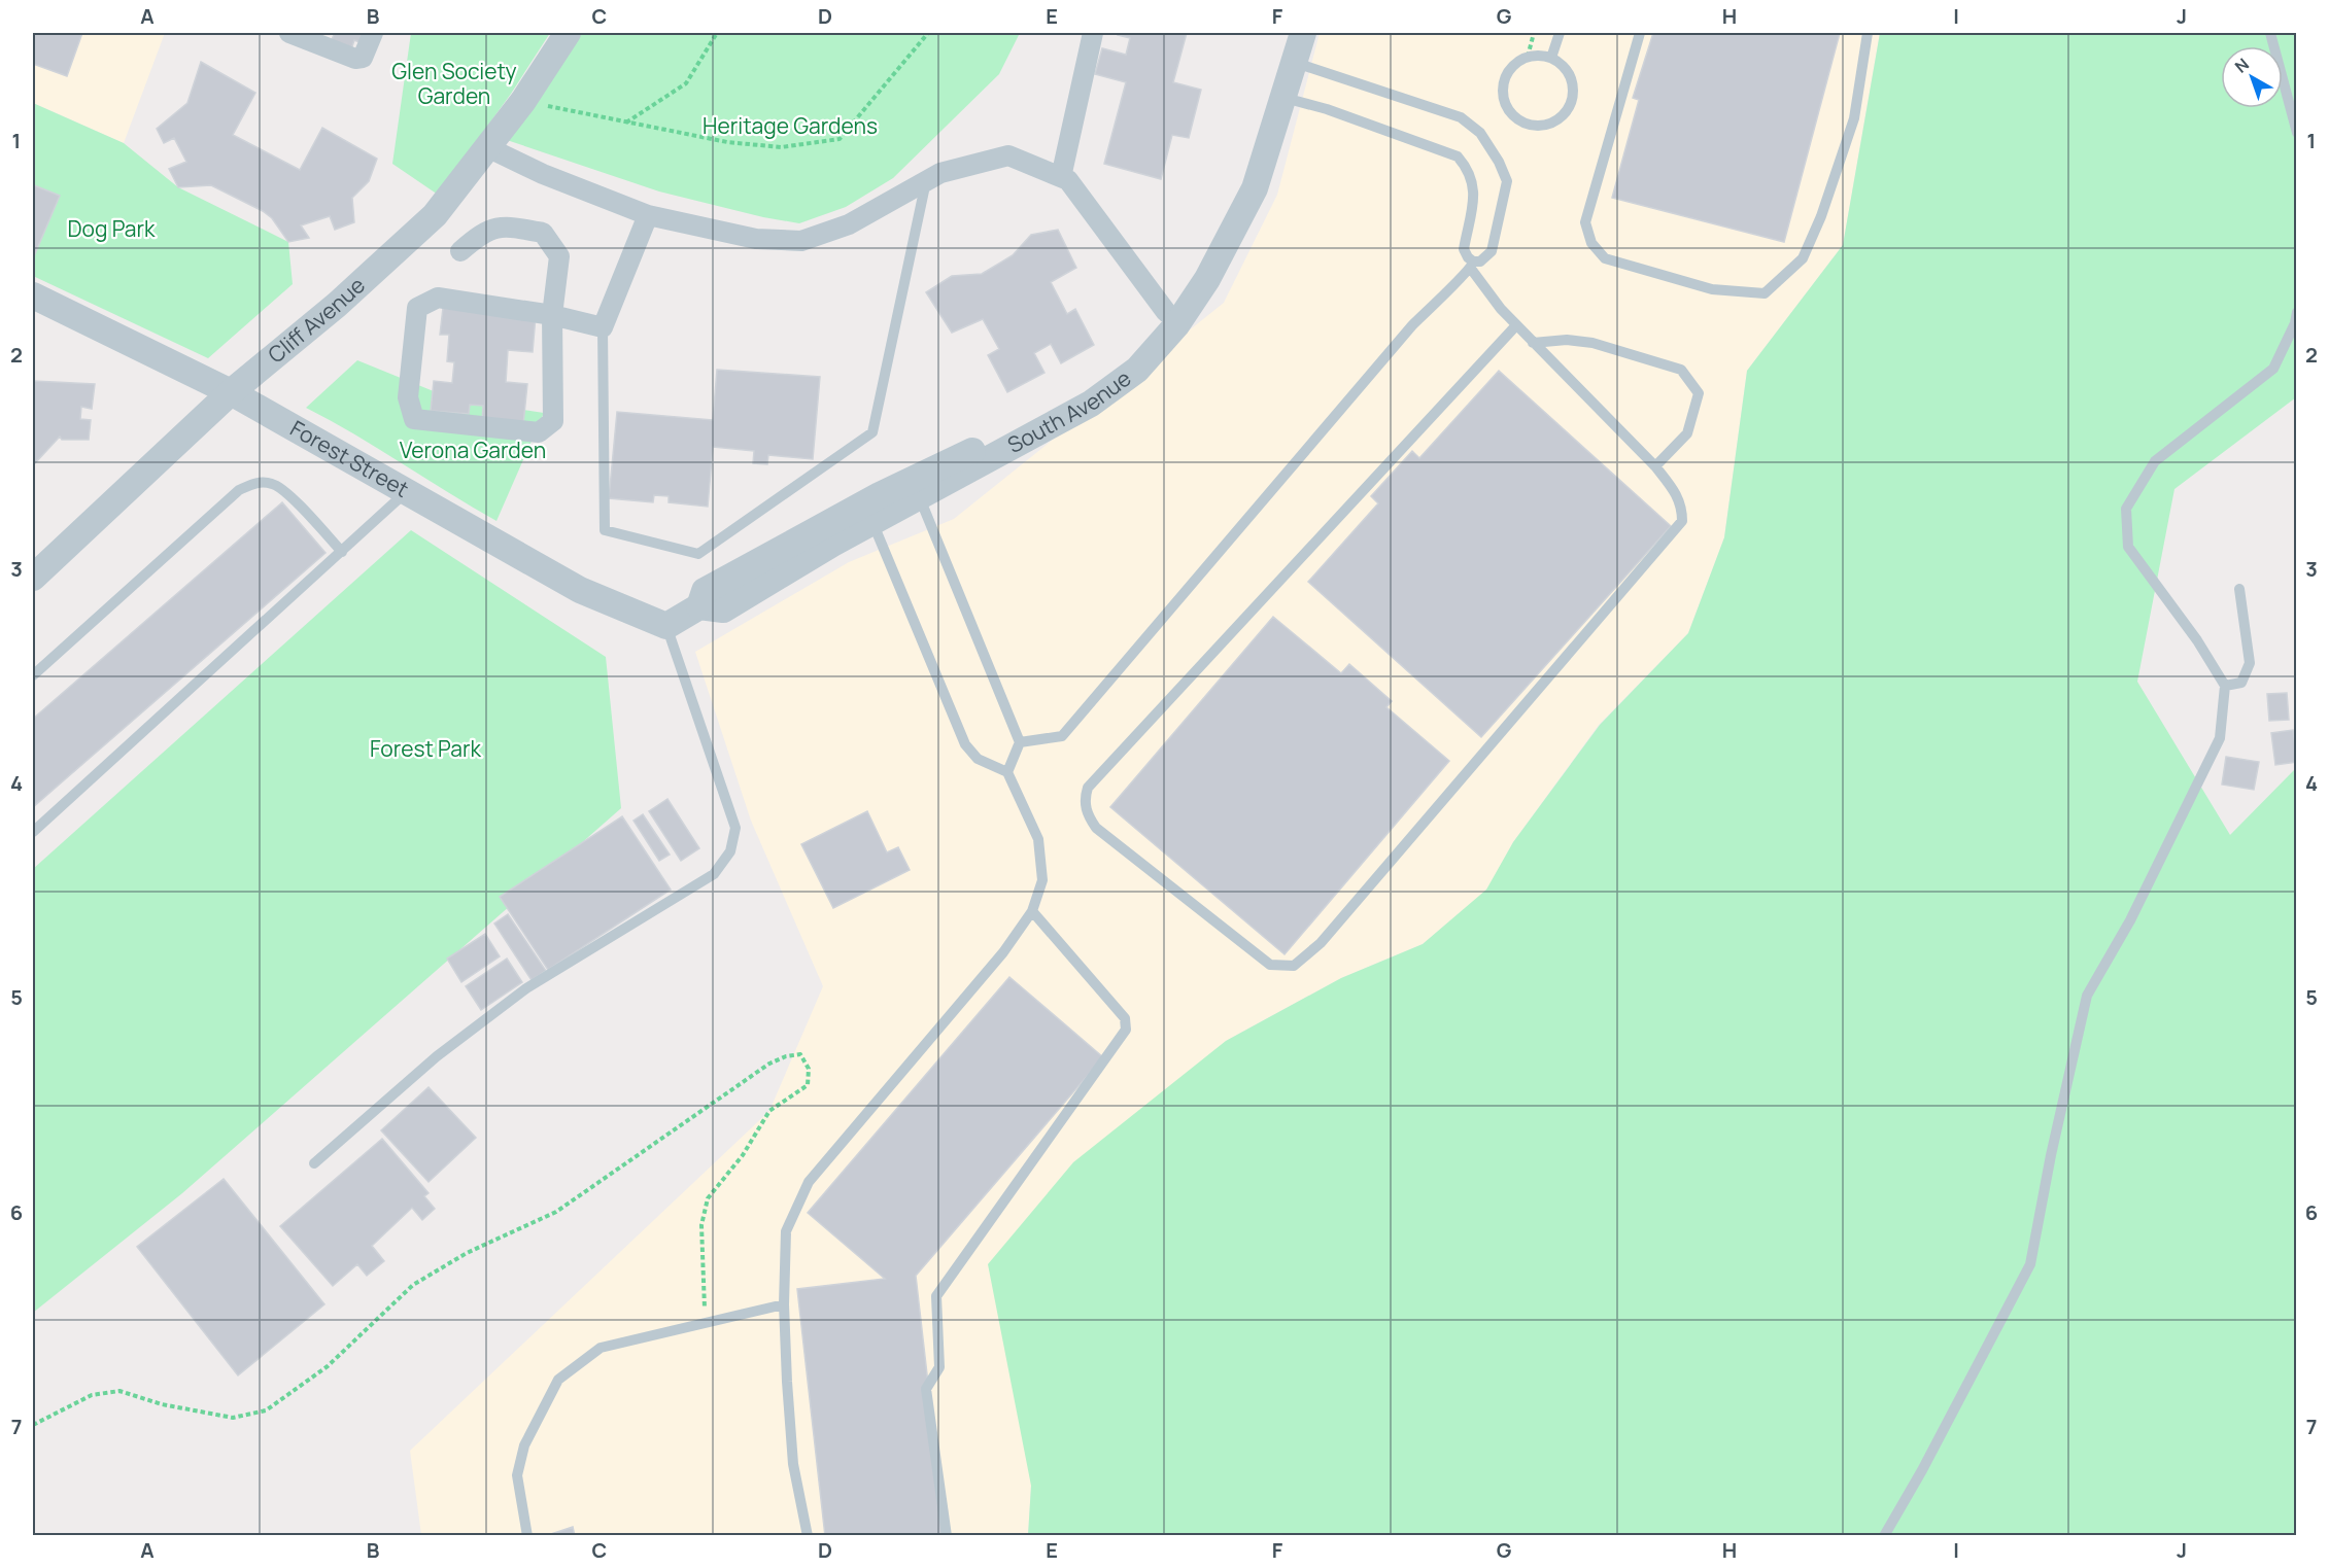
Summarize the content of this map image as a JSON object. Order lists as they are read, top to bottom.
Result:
{
  "streets": {
    "street": ["Cliff Avenue", "South Avenue", "Forest Street"]
  },
  "crossings": [
    ["Cliff Avenue", "Forest Street"],
    ["South Avenue", "Forest Street"]
  ],
  "parks": [
    "Glen Society Garden",
    "Heritage Gardens",
    "Dog Park",
    "Verona Garden",
    "Forest Park"
  ],
  "north": "top left",
  "grid": {
    "columns": [
      "A",
      "B",
      "C",
      "D",
      "E",
      "F",
      "G",
      "H",
      "I",
      "J"
    ],
    "rows": [
      "1",
      "2",
      "3",
      "4",
      "5",
      "6",
      "7"
    ]
  }
}
